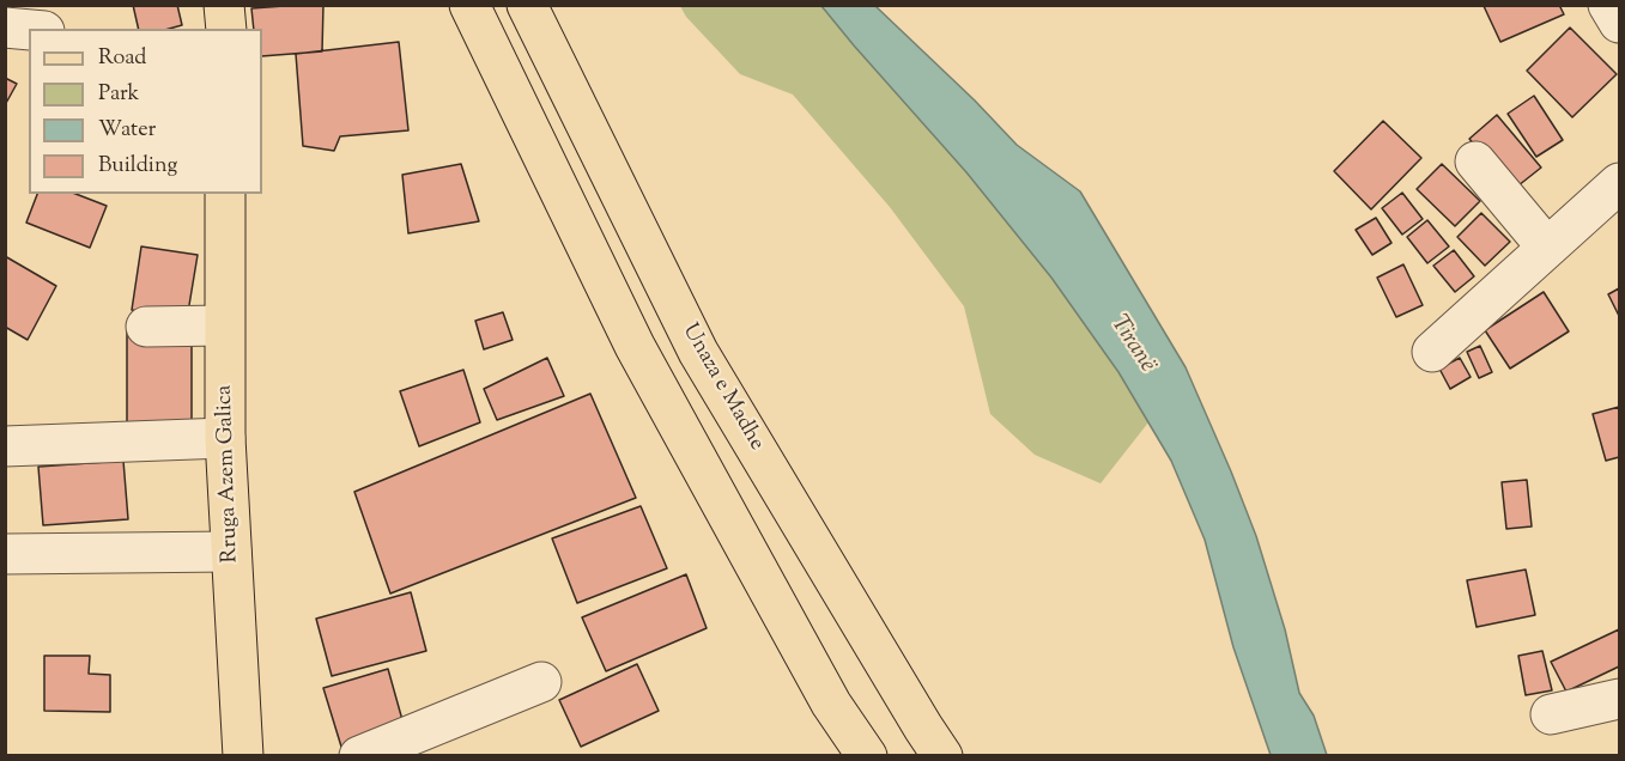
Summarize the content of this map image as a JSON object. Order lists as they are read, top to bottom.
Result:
{
  "streets": {
    "main road": ["Unaza e Madhe", "Rruga Azem Galica"]
  },
  "water": ["Tiranë"],
  "legend": [
    "Road",
    "Park",
    "Water",
    "Building"
  ]
}
